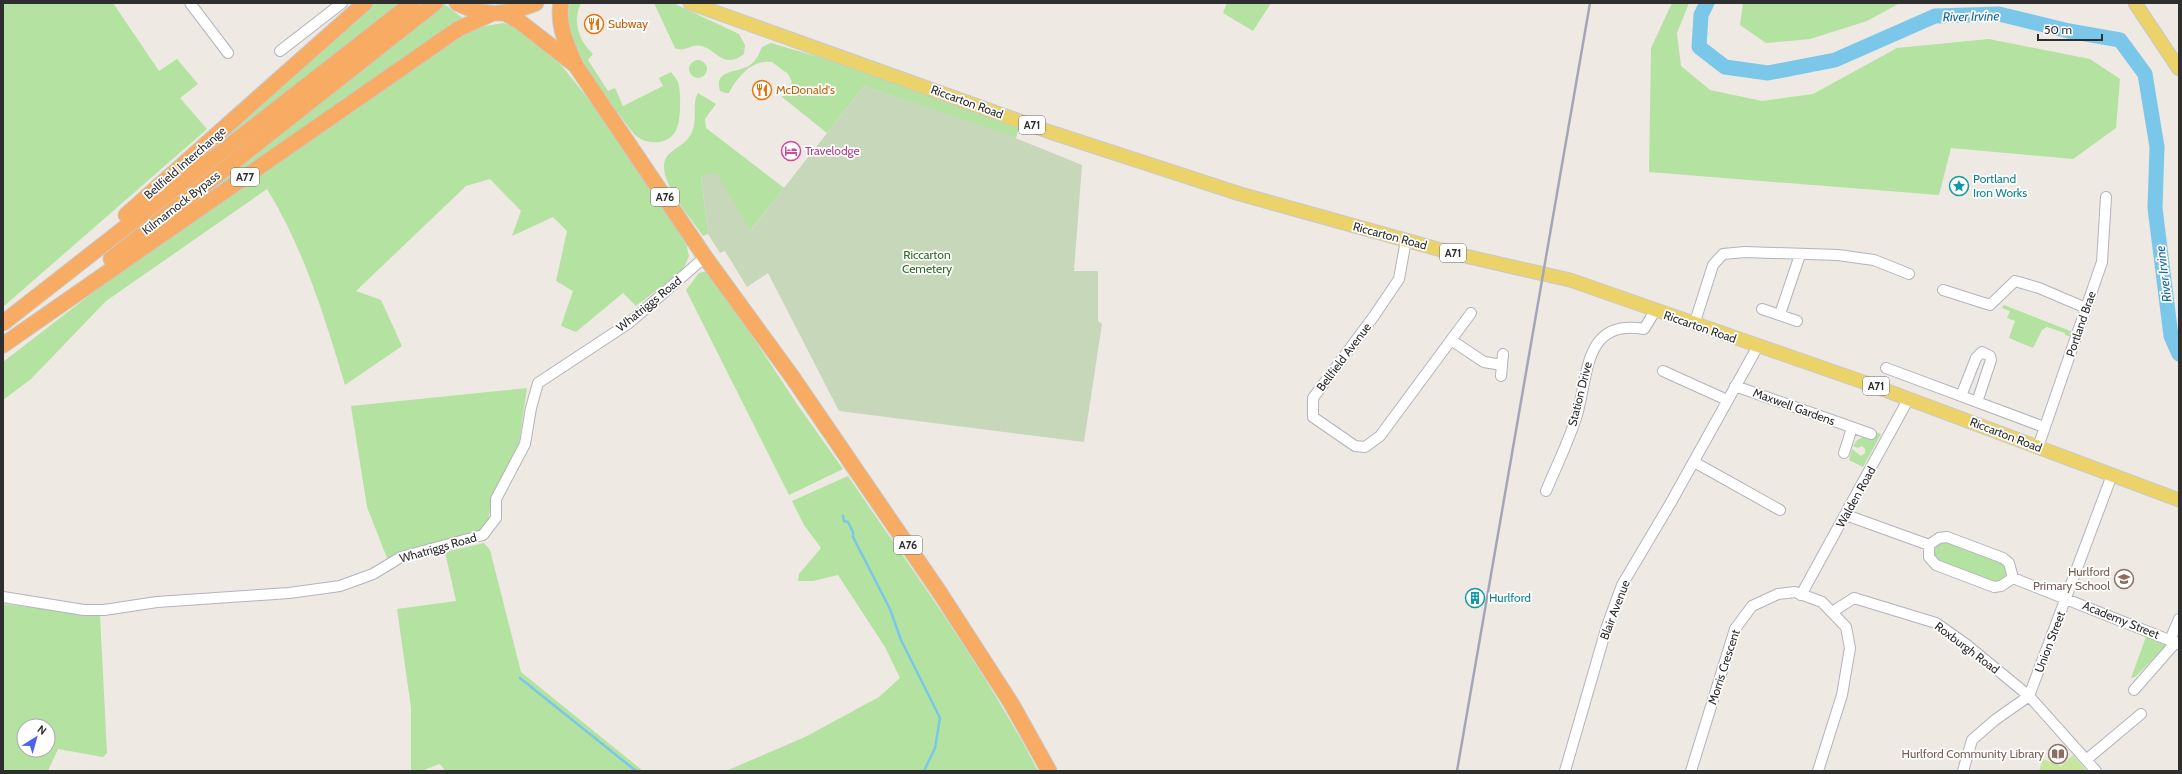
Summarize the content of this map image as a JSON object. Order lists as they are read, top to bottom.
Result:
{
  "streets": {
    "highway": [
      "Bellfield Interchange",
      "A77",
      "A76",
      "Kilmarnock Bypass"
    ],
    "main road": ["Riccarton Road", "A71"],
    "street": [
      "Whatriggs Road",
      "Portland Brae",
      "Bellfield Avenue",
      "Station Drive",
      "Maxwell Gardens",
      "Walden Road",
      "Blair Avenue",
      "Academy Street",
      "Union Street",
      "Roxburgh Road",
      "Morris Crescent"
    ]
  },
  "crossings": [
    ["Riccarton Road", "Portland Brae"],
    ["Riccarton Road", "Bellfield Avenue"],
    ["Riccarton Road", "Station Drive"],
    ["Riccarton Road", "Walden Road"],
    ["Riccarton Road", "Blair Avenue"],
    ["Riccarton Road", "Union Street"],
    ["Bellfield Interchange", "Kilmarnock Bypass"],
    ["A77", "A76"],
    ["A77", "Kilmarnock Bypass"],
    ["A76", "Whatriggs Road"],
    ["Maxwell Gardens", "Blair Avenue"],
    ["Walden Road", "Morris Crescent"],
    ["Academy Street", "Union Street"],
    ["Union Street", "Roxburgh Road"],
    ["Roxburgh Road", "Morris Crescent"]
  ],
  "water": ["River Irvine"],
  "parks": ["Riccarton Cemetery"],
  "places": {
    "restaurant": ["Subway", "McDonald's"],
    "hotel": ["Travelodge"],
    "place": ["Portland Iron Works"],
    "school or university": ["Hurlford Primary School"],
    "building": ["Hurlford"],
    "library": ["Hurlford Community Library"]
  },
  "scale_bar": "50 m",
  "north": "top right"
}
